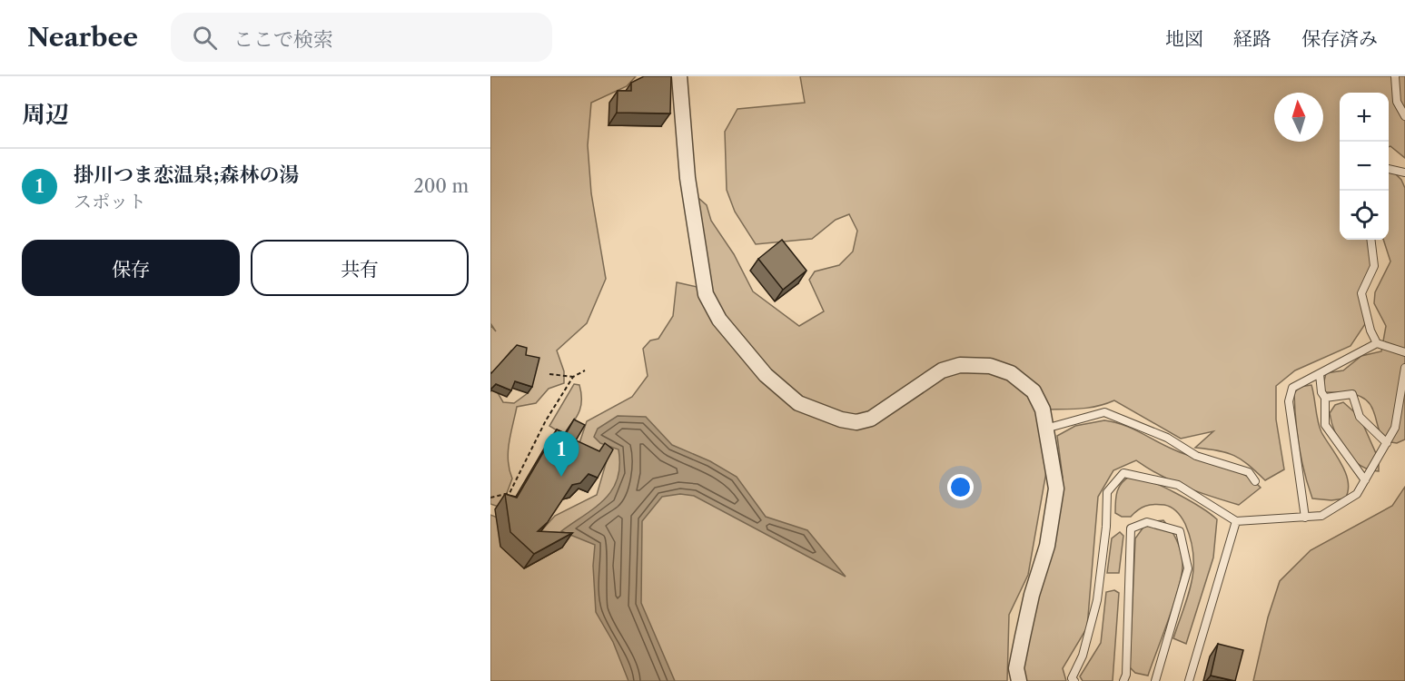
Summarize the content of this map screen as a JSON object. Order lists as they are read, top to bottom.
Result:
{
  "north": "top",
  "page": {
    "header": "Nearbee",
    "search": "ここで検索",
    "nav": ["地図", "経路", "保存済み"],
    "heading": "周辺",
    "map_buttons": ["+", "−"],
    "list": [
      {
        "mark": "1",
        "name": "掛川つま恋温泉;森林の湯",
        "note": "スポット",
        "value": "200 m"
      }
    ],
    "buttons": ["保存", "共有"],
    "pins": "1"
  }
}
